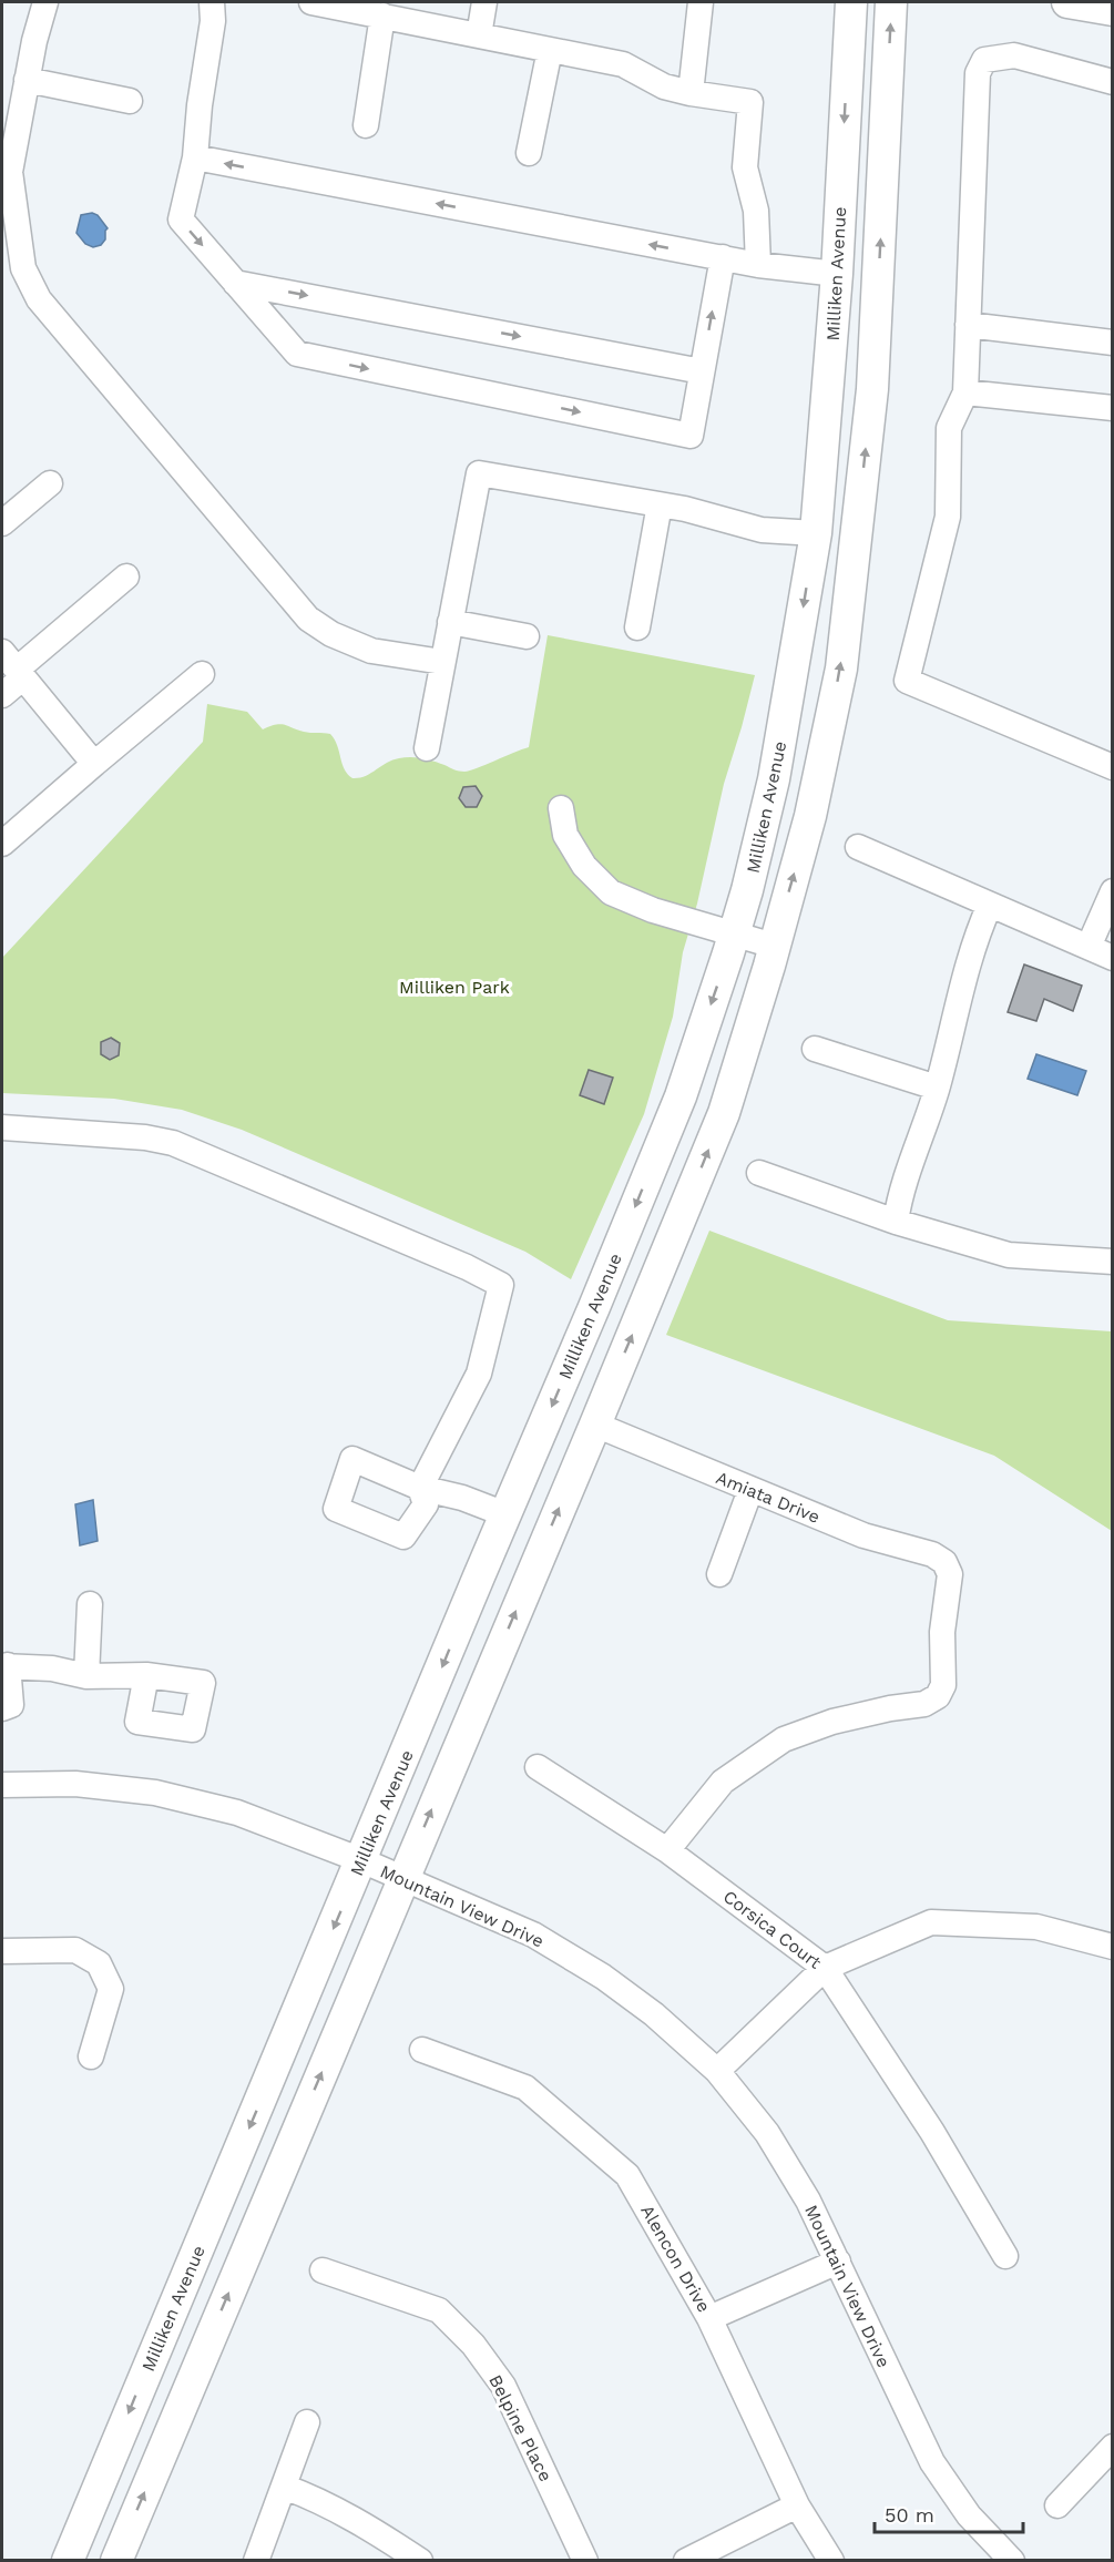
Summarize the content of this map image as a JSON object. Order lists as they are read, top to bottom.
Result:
{
  "streets": {
    "main road": ["Milliken Avenue"],
    "street": [
      "Amiata Drive",
      "Mountain View Drive",
      "Corsica Court",
      "Alencon Drive",
      "Belpine Place"
    ]
  },
  "crossings": [
    ["Milliken Avenue", "Mountain View Drive"],
    ["Amiata Drive", "Corsica Court"]
  ],
  "parks": ["Milliken Park"],
  "scale_bar": "50 m"
}
